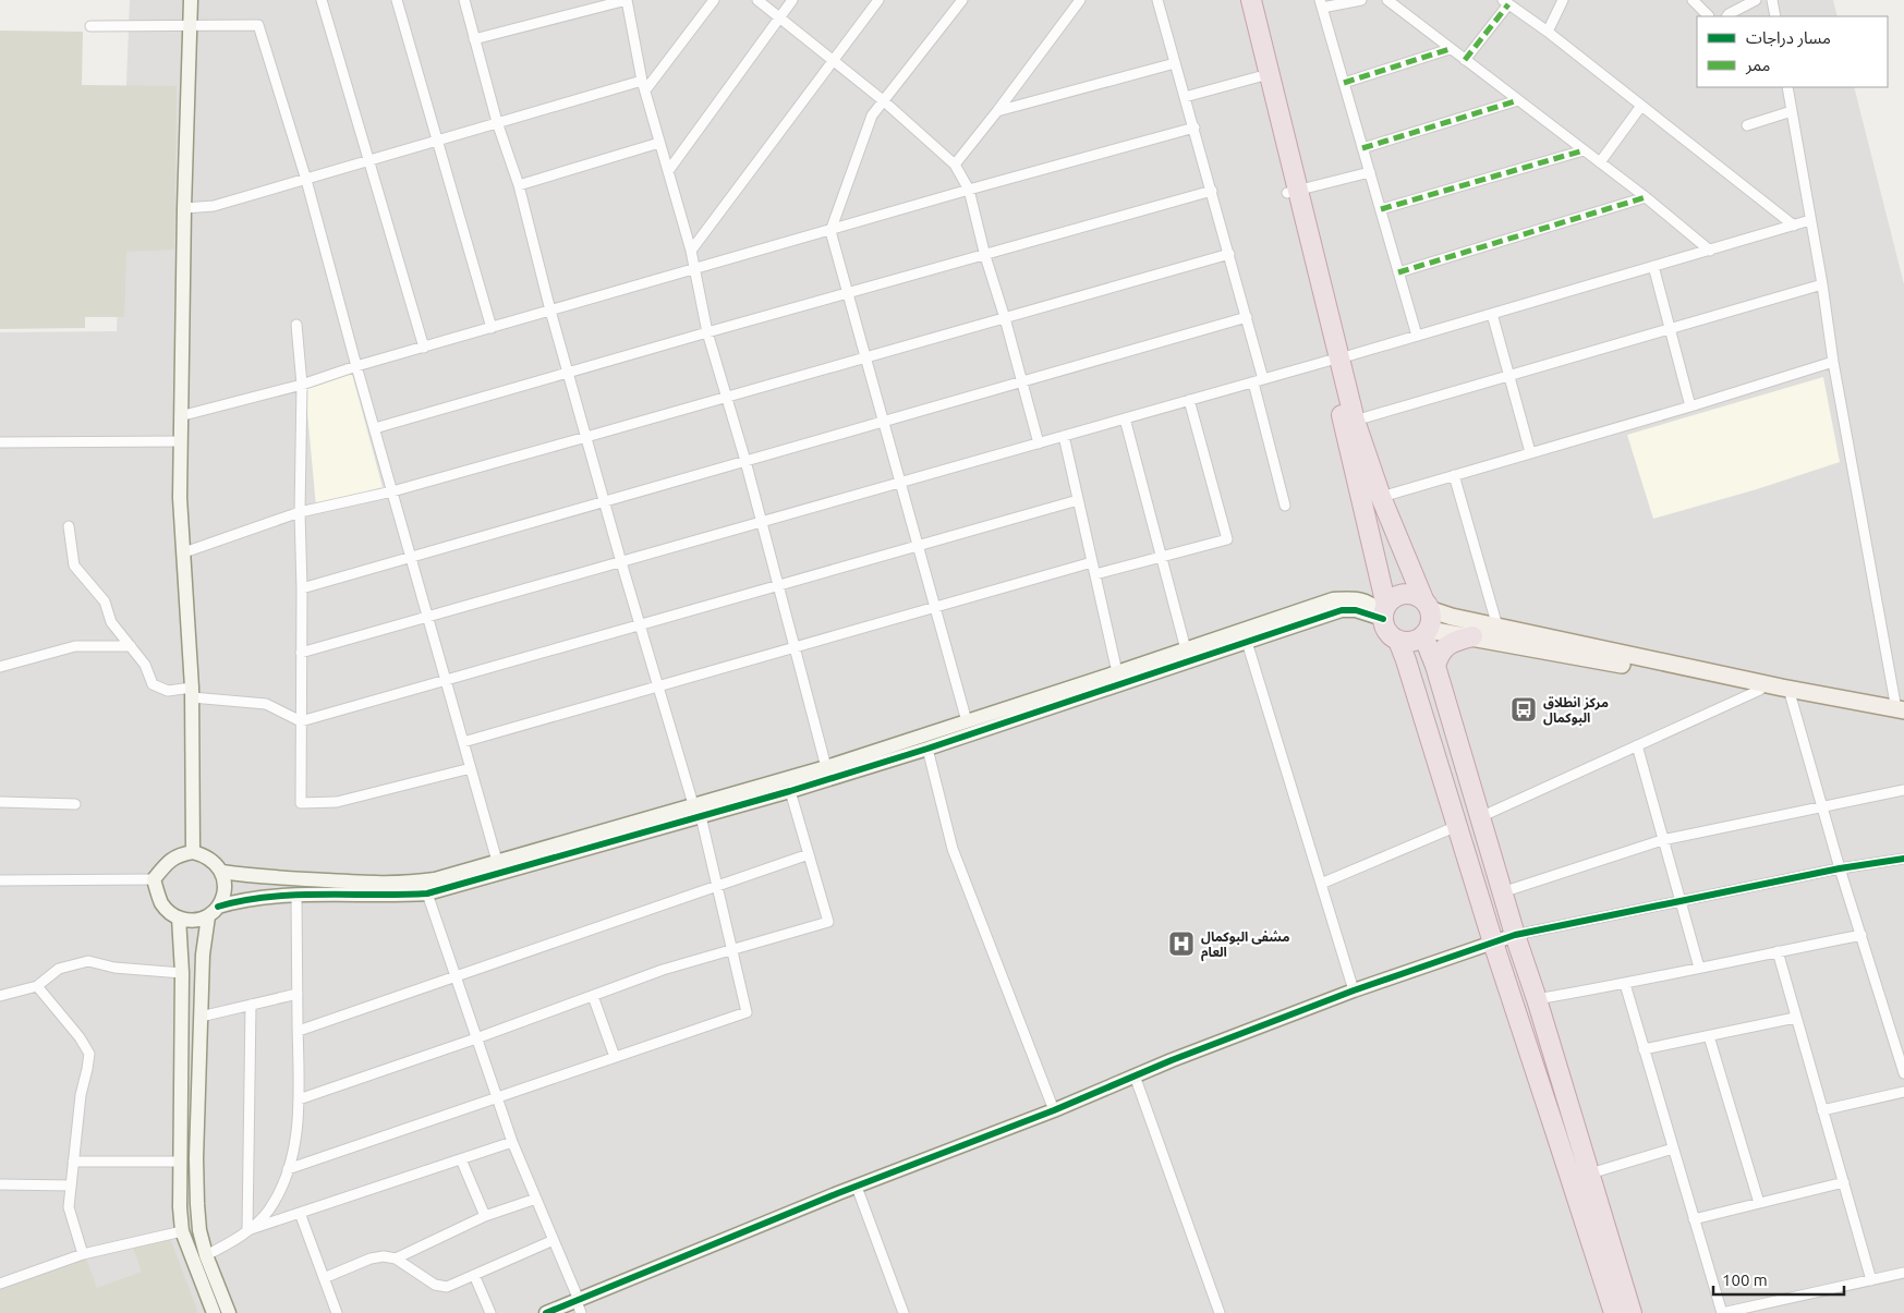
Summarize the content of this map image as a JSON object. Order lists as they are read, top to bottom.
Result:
{
  "places": {
    "bus stop": ["مركز انطلاق البوكمال"],
    "hospital": ["مشفى البوكمال العام"]
  },
  "legend": ["مسار دراجات", "ممر"],
  "scale_bar": "100 m"
}
